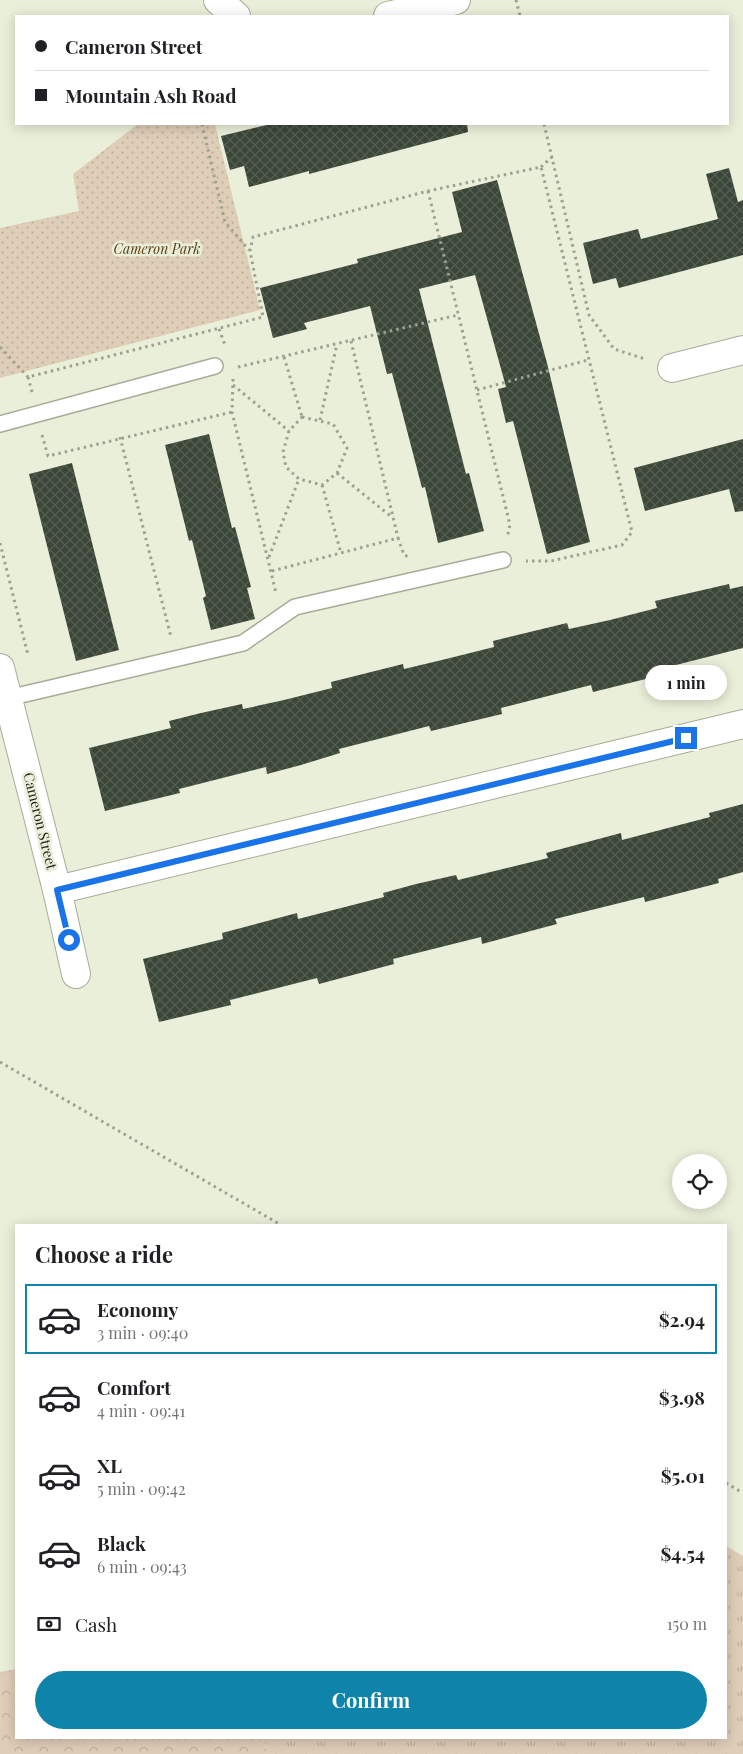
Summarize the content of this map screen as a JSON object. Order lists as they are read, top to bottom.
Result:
{
  "streets": {
    "street": ["Cameron Street"]
  },
  "parks": ["Cameron Park"],
  "page": {
    "banner": ["Cameron Street", "Mountain Ash Road"],
    "bubble": "1 min",
    "heading": "Choose a ride",
    "list": [
      {
        "name": "Economy",
        "note": "3 min · 09:40",
        "value": "$2.94"
      },
      {
        "name": "Comfort",
        "note": "4 min · 09:41",
        "value": "$3.98"
      },
      {
        "name": "XL",
        "note": "5 min · 09:42",
        "value": "$5.01"
      },
      {
        "name": "Black",
        "note": "6 min · 09:43",
        "value": "$4.54"
      }
    ],
    "pay": ["Cash", "150 m"],
    "buttons": "Confirm"
  }
}
